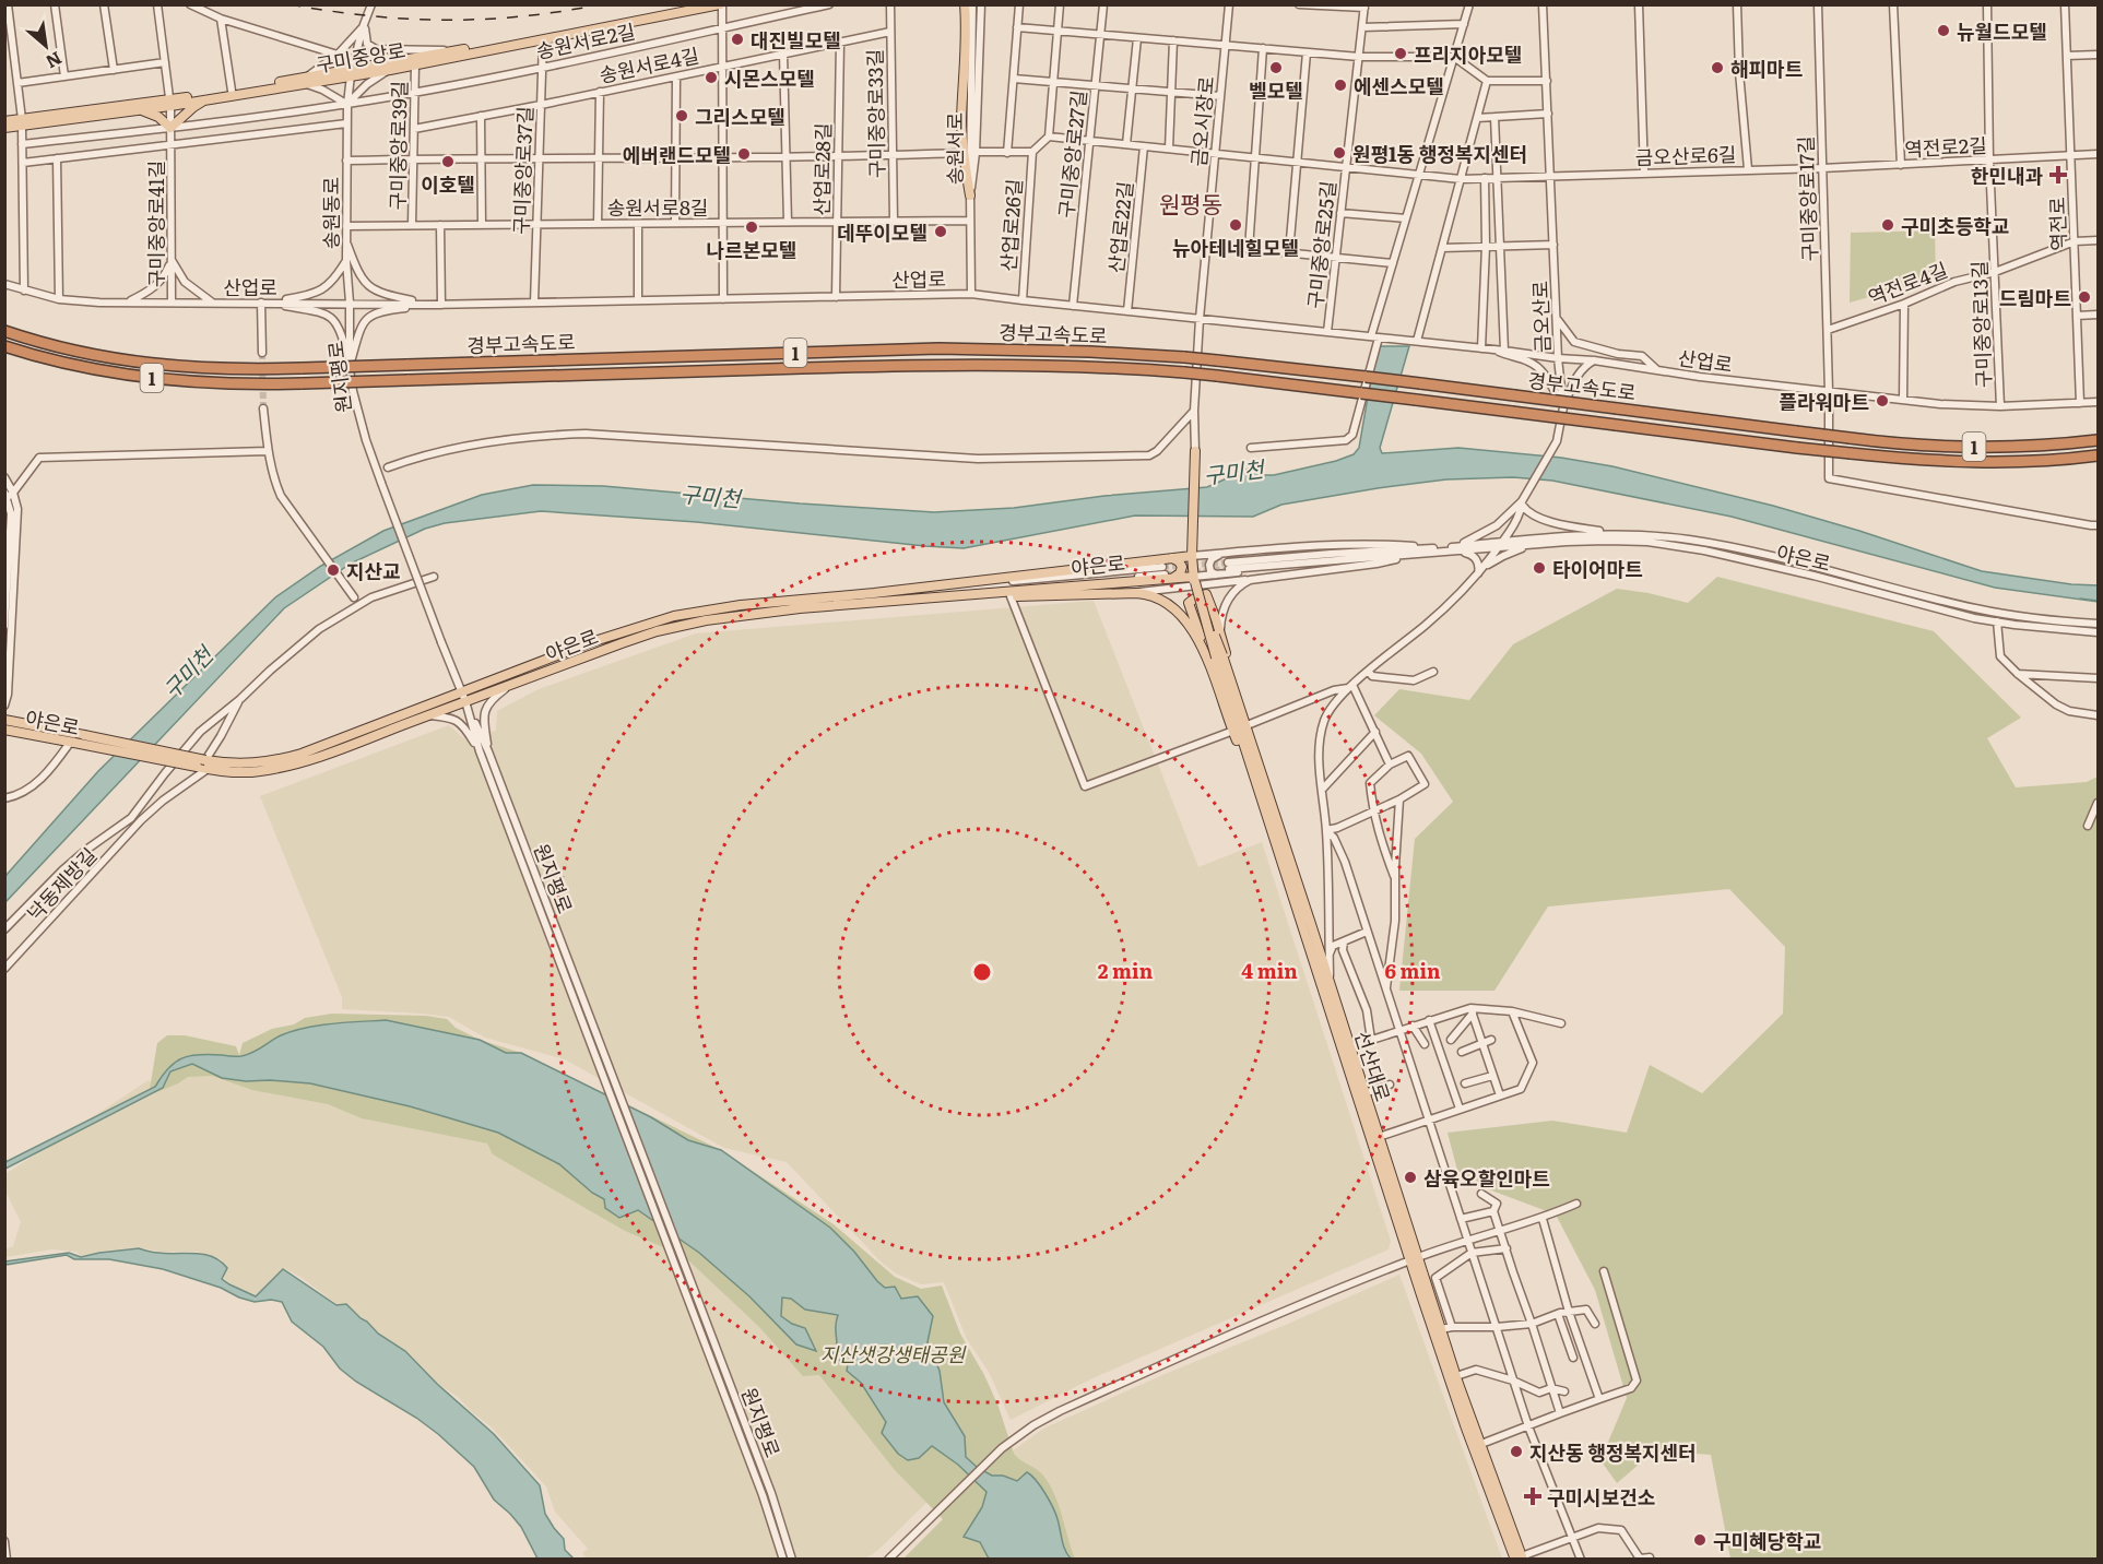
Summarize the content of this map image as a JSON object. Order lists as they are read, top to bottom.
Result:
{
  "streets": {
    "highway": ["경부고속도로", "1"],
    "main road": ["구미중앙로", "야은로", "선산대로"],
    "street": [
      "송원서로2길",
      "송원서로4길",
      "구미중앙로33길",
      "금오시장로",
      "구미중앙로39길",
      "역전로2길",
      "송원서로",
      "구미중앙로27길",
      "금오산로6길",
      "산업로28길",
      "구미중앙로37길",
      "구미중앙로17길",
      "송원서로8길",
      "송원동로",
      "구미중앙로41길",
      "역전로",
      "산업로26길",
      "산업로22길",
      "구미중앙로25길",
      "산업로",
      "역전로4길",
      "금오산로",
      "구미중앙로13길",
      "원지평로",
      "낙동제방길"
    ]
  },
  "crossings": [
    ["송원서로2길", "구미중앙로39길"],
    ["송원서로2길", "구미중앙로37길"],
    ["송원서로2길", "송원동로"],
    ["구미중앙로", "구미중앙로39길"],
    ["구미중앙로", "구미중앙로37길"],
    ["구미중앙로", "송원동로"],
    ["구미중앙로", "구미중앙로41길"],
    ["송원서로4길", "구미중앙로33길"],
    ["송원서로4길", "구미중앙로39길"],
    ["송원서로4길", "산업로28길"],
    ["송원서로4길", "구미중앙로37길"],
    ["구미중앙로33길", "송원서로8길"],
    ["금오시장로", "금오산로6길"],
    ["금오시장로", "산업로"],
    ["구미중앙로39길", "송원서로8길"],
    ["역전로2길", "금오산로6길"],
    ["역전로2길", "구미중앙로17길"],
    ["역전로2길", "역전로"],
    ["역전로2길", "구미중앙로13길"],
    ["송원서로", "송원서로8길"],
    ["송원서로", "산업로"],
    ["구미중앙로27길", "금오산로6길"],
    ["구미중앙로27길", "산업로"],
    ["금오산로6길", "구미중앙로17길"],
    ["금오산로6길", "산업로22길"],
    ["금오산로6길", "구미중앙로25길"],
    ["금오산로6길", "금오산로"],
    ["산업로28길", "송원서로8길"],
    ["산업로28길", "산업로"],
    ["구미중앙로37길", "송원서로8길"],
    ["구미중앙로37길", "산업로"],
    ["구미중앙로17길", "산업로"],
    ["구미중앙로17길", "역전로4길"],
    ["송원서로8길", "송원동로"],
    ["송원동로", "산업로"],
    ["송원동로", "원지평로"],
    ["구미중앙로41길", "산업로"],
    ["역전로", "산업로"],
    ["역전로", "역전로4길"],
    ["산업로26길", "산업로"],
    ["산업로22길", "산업로"],
    ["구미중앙로25길", "산업로"],
    ["산업로", "금오산로"],
    ["산업로", "구미중앙로13길"],
    ["산업로", "원지평로"],
    ["역전로4길", "구미중앙로13길"],
    ["금오산로", "야은로"],
    ["원지평로", "야은로"],
    ["야은로", "낙동제방길"]
  ],
  "districts": ["원평동"],
  "water": ["구미천"],
  "parks": ["지산샛강생태공원"],
  "places": {
    "other": [
      "뉴월드모텔",
      "대진빌모텔",
      "프리지아모텔",
      "벨모텔",
      "해피마트",
      "시몬스모텔",
      "에센스모텔",
      "그리스모텔",
      "원평1동 행정복지센터",
      "에버랜드모텔",
      "이호텔",
      "뉴아테네힐모텔",
      "구미초등학교",
      "나르본모텔",
      "데뚜이모텔",
      "드림마트",
      "플라워마트",
      "타이어마트",
      "지산교",
      "삼육오할인마트",
      "지산동 행정복지센터",
      "구미혜당학교"
    ],
    "health": ["한민내과", "구미시보건소"]
  },
  "north": "bottom right",
  "rings": ["2 min", "4 min", "6 min"]
}
